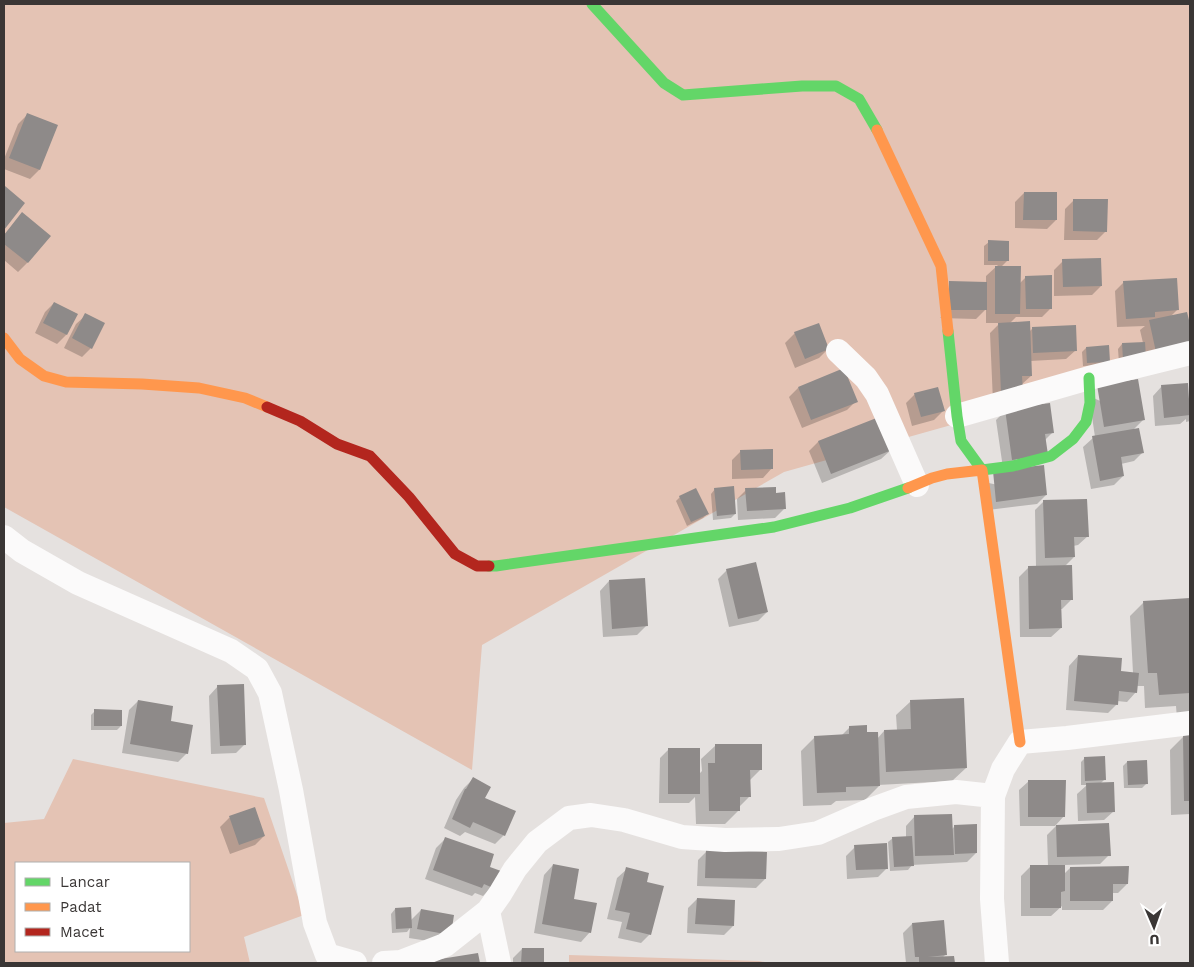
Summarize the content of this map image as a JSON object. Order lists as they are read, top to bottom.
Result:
{
  "legend": ["Lancar", "Padat", "Macet"],
  "north": "bottom"
}
